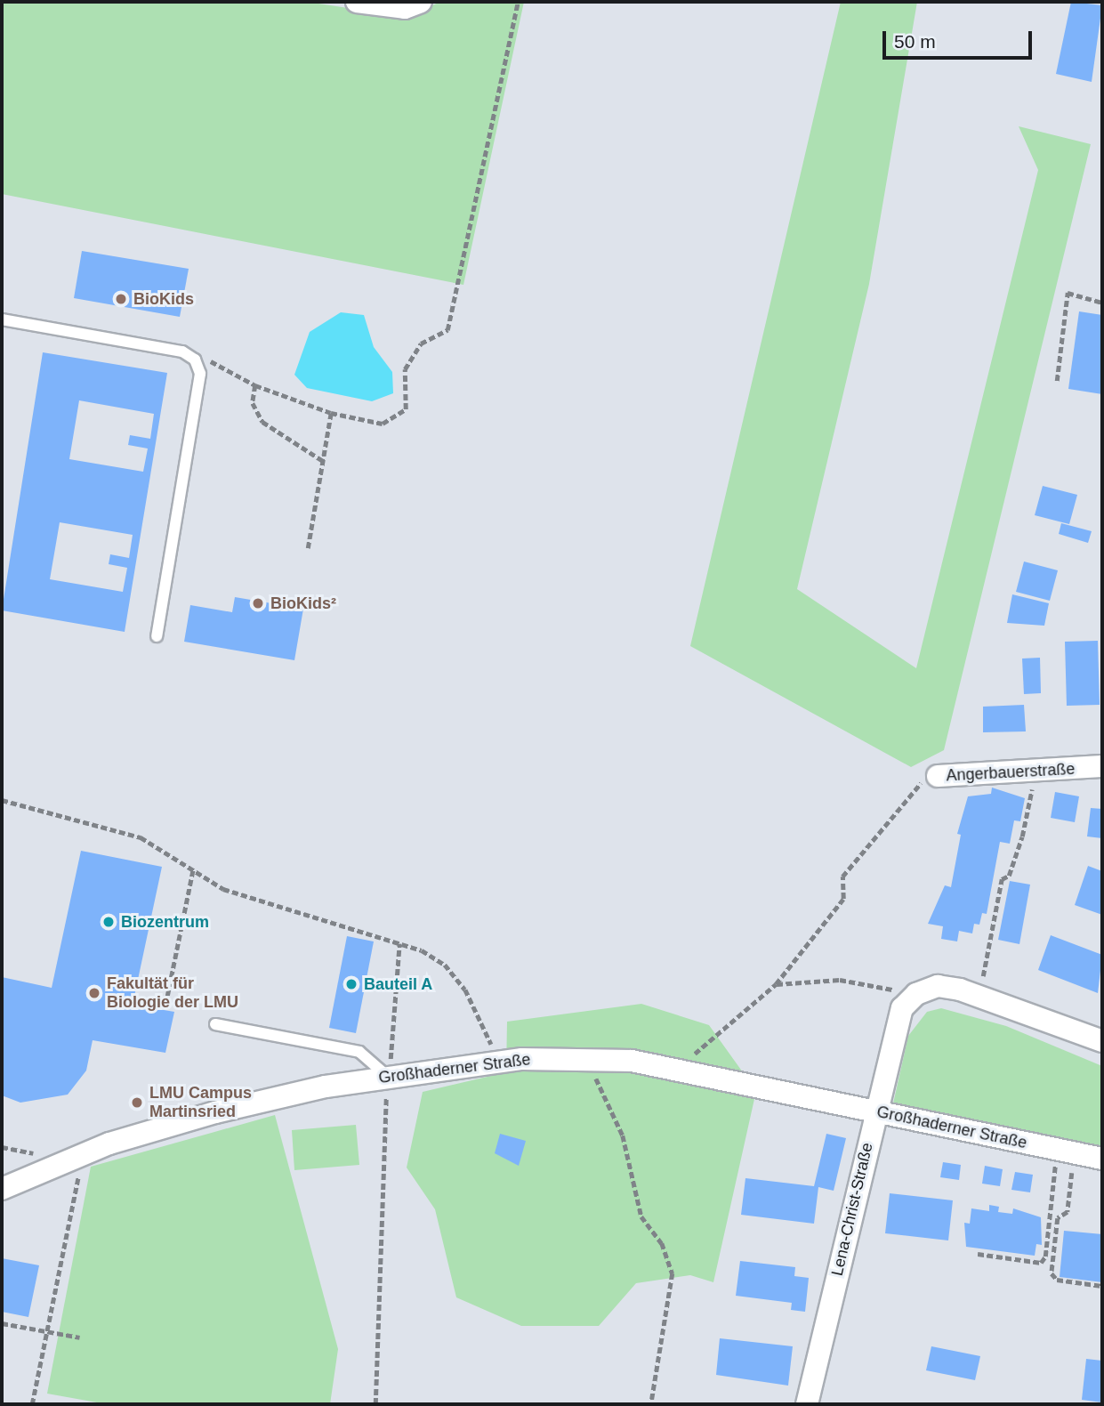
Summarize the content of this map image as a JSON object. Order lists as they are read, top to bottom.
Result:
{
  "streets": {
    "street": ["Angerbauerstraße", "Großhaderner Straße", "Lena-Christ-Straße"]
  },
  "crossings": [
    ["Großhaderner Straße", "Lena-Christ-Straße"]
  ],
  "places": [
    "BioKids",
    "BioKids²",
    "Biozentrum",
    "Bauteil A",
    "Fakultät für Biologie der LMU",
    "LMU Campus Martinsried"
  ],
  "scale_bar": "50 m"
}
